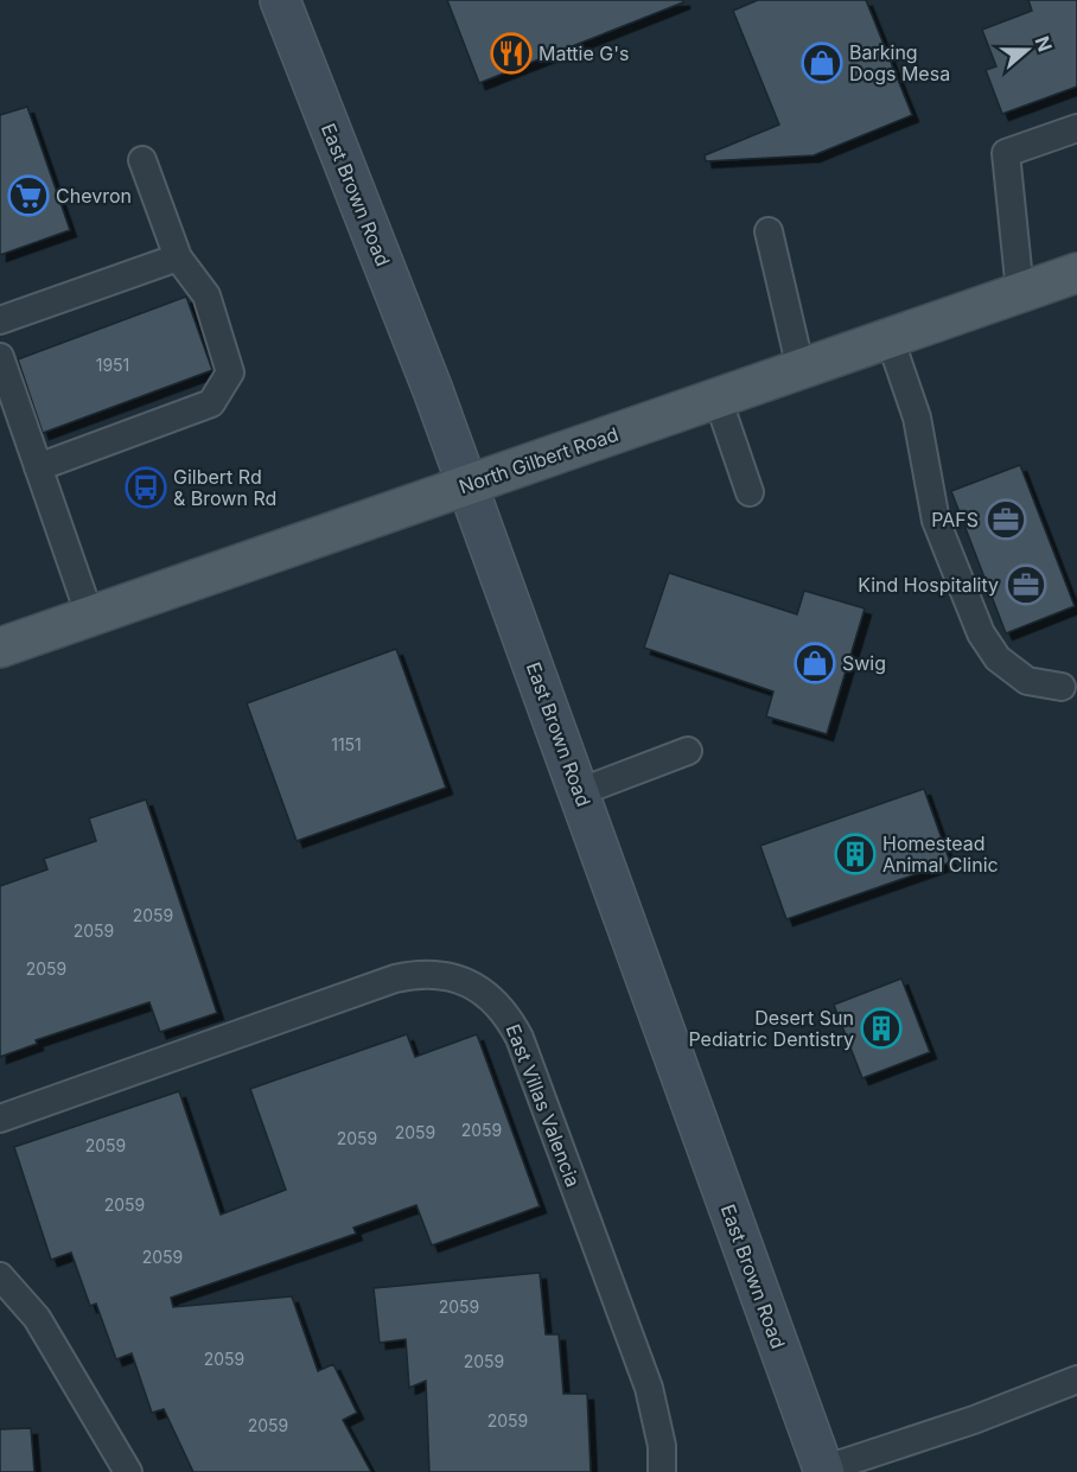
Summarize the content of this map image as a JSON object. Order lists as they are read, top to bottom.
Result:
{
  "streets": {
    "main road": ["East Brown Road", "North Gilbert Road"],
    "lane": ["East Villas Valencia"]
  },
  "crossings": [
    ["East Brown Road", "North Gilbert Road"]
  ],
  "places": {
    "restaurant": ["Mattie G's"],
    "shop": ["Barking Dogs Mesa", "Swig"],
    "supermarket": ["Chevron"],
    "bus stop": ["Gilbert Rd & Brown Rd"],
    "office": ["PAFS", "Kind Hospitality"],
    "building": ["Homestead Animal Clinic", "Desert Sun Pediatric Dentistry"]
  },
  "house_numbers": [
    "1951",
    "1151",
    "2059",
    "2059",
    "2059",
    "2059",
    "2059",
    "2059",
    "2059",
    "2059",
    "2059",
    "2059",
    "2059",
    "2059",
    "2059",
    "2059"
  ],
  "north": "right"
}
